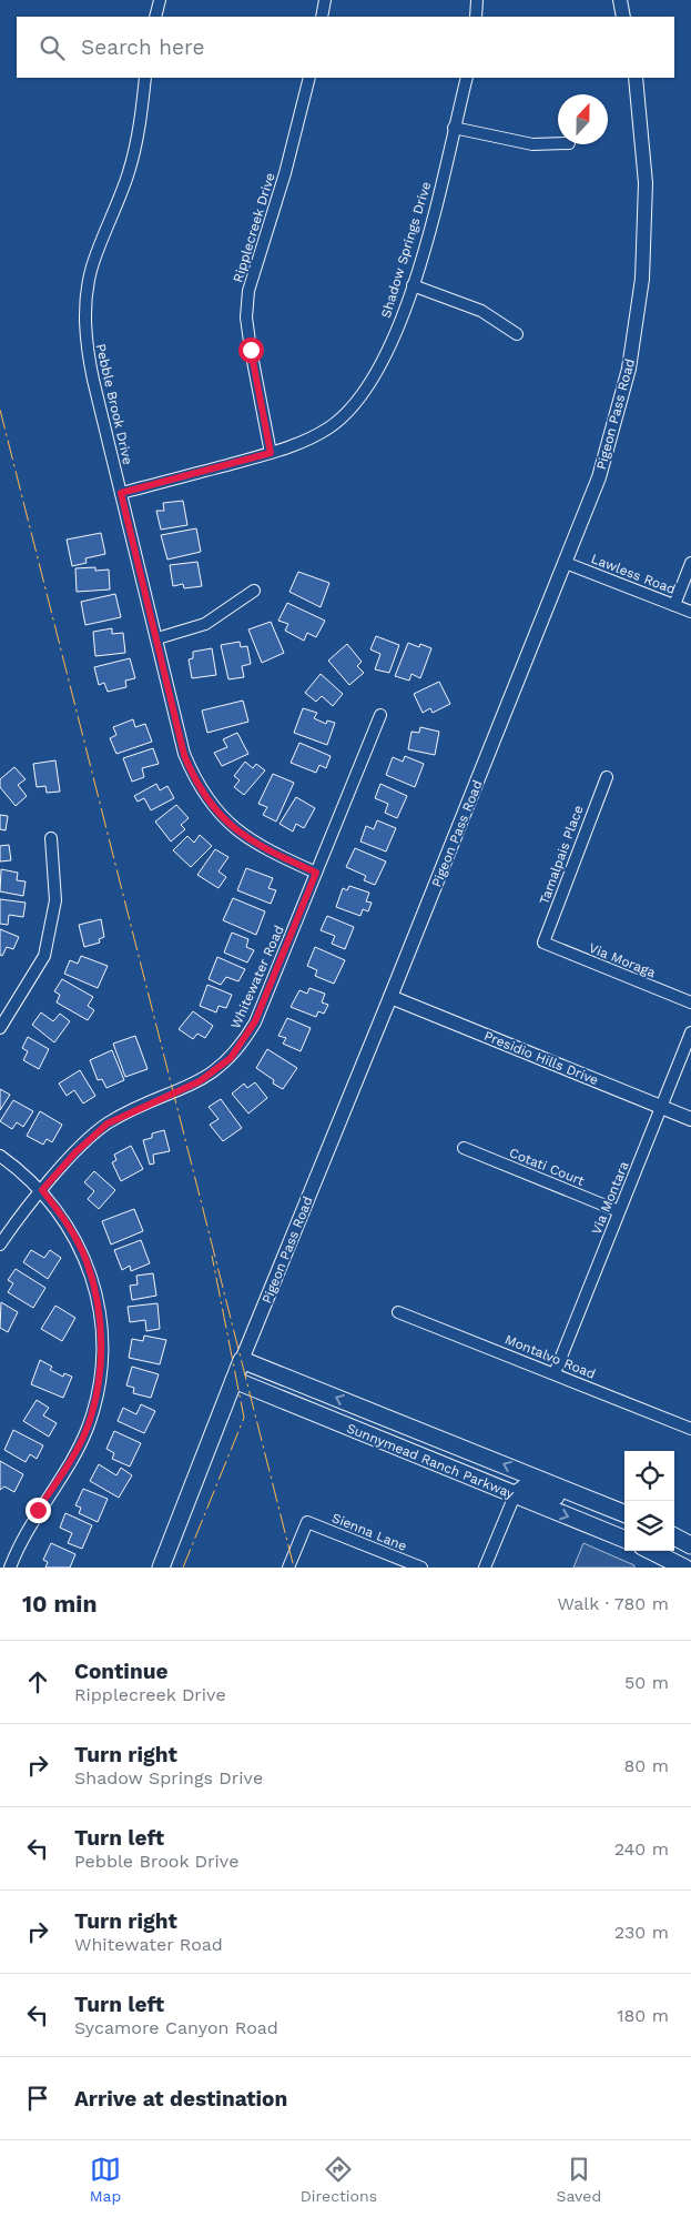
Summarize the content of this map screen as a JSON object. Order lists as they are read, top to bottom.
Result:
{
  "streets": {
    "main road": ["Pigeon Pass Road", "Sunnymead Ranch Parkway"],
    "street": [
      "Ripplecreek Drive",
      "Shadow Springs Drive",
      "Pebble Brook Drive",
      "Lawless Road",
      "Tamalpais Place",
      "Via Moraga",
      "Whitewater Road",
      "Presidio Hills Drive",
      "Cotati Court",
      "Via Montara",
      "Montalvo Road",
      "Sienna Lane"
    ]
  },
  "crossings": [
    ["Ripplecreek Drive", "Shadow Springs Drive"],
    ["Shadow Springs Drive", "Pebble Brook Drive"],
    ["Pebble Brook Drive", "Whitewater Road"],
    ["Pigeon Pass Road", "Lawless Road"],
    ["Pigeon Pass Road", "Presidio Hills Drive"],
    ["Pigeon Pass Road", "Sunnymead Ranch Parkway"],
    ["Tamalpais Place", "Via Moraga"],
    ["Presidio Hills Drive", "Via Montara"],
    ["Cotati Court", "Via Montara"],
    ["Via Montara", "Montalvo Road"]
  ],
  "north": "top",
  "page": {
    "search": "Search here",
    "heading": ["10 min", "Walk · 780 m"],
    "list": [
      ["Continue", "Ripplecreek Drive", "50 m"],
      ["Turn right", "Shadow Springs Drive", "80 m"],
      ["Turn left", "Pebble Brook Drive", "240 m"],
      ["Turn right", "Whitewater Road", "230 m"],
      ["Turn left", "Sycamore Canyon Road", "180 m"],
      "Arrive at destination"
    ],
    "nav": ["Map", "Directions", "Saved"]
  }
}
